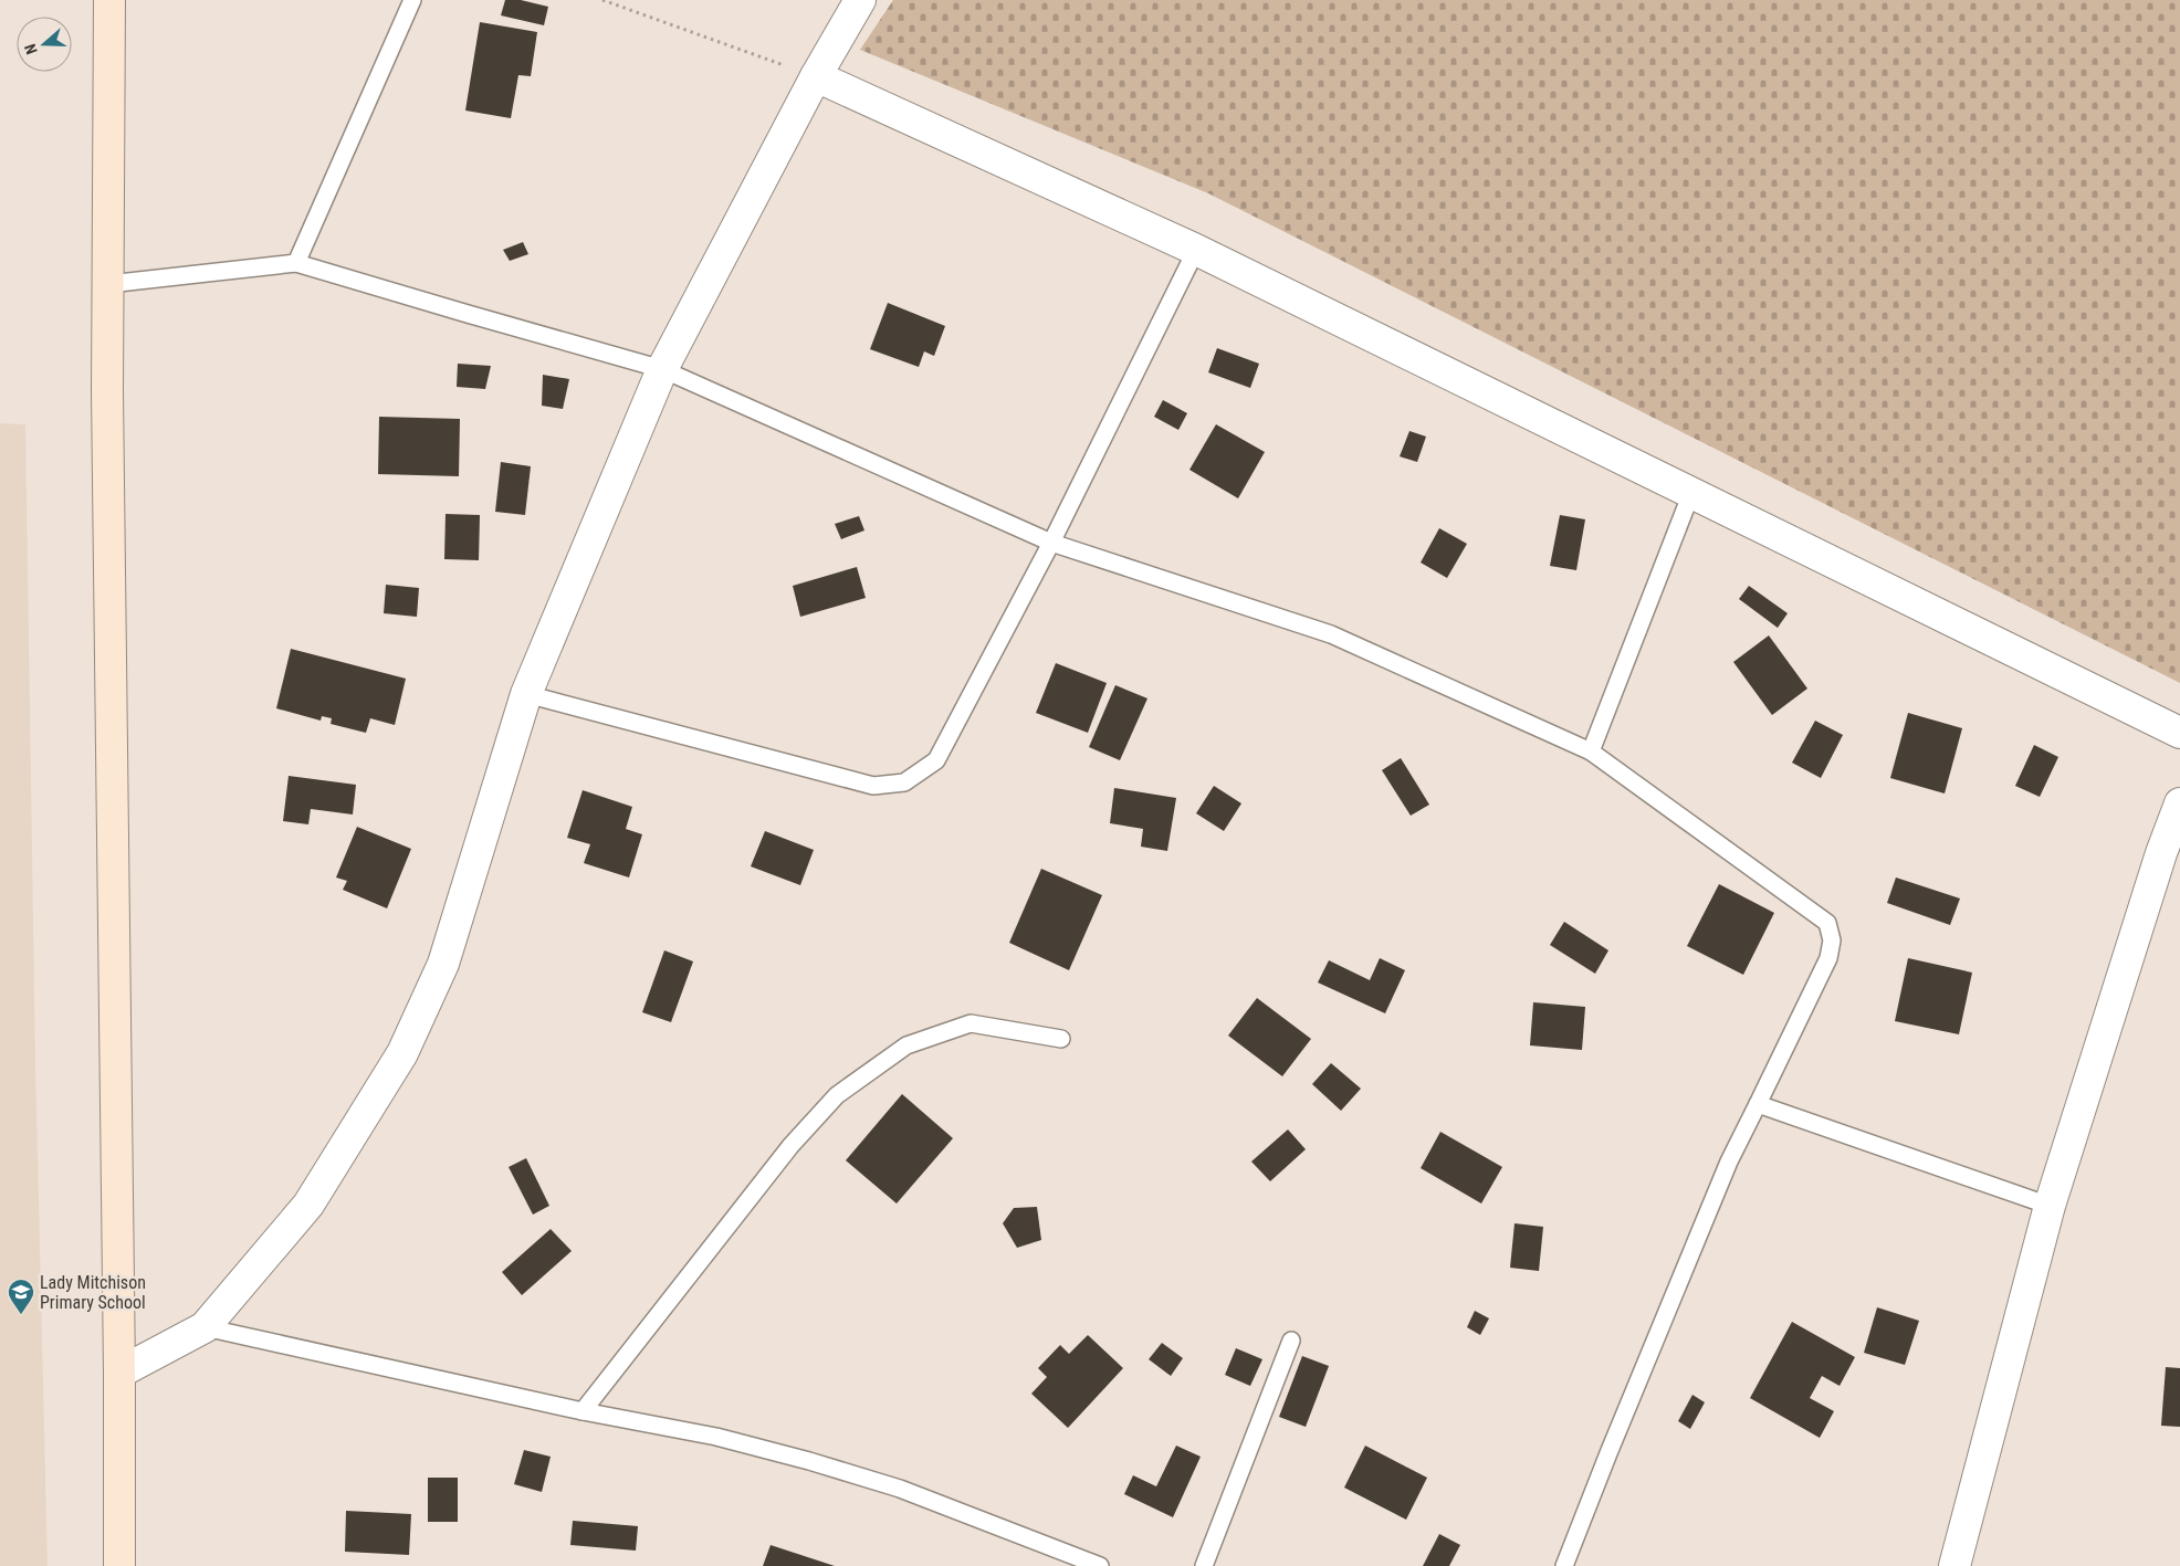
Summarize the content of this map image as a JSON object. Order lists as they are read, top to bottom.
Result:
{
  "places": {
    "school or university": ["Lady Mitchison Primary School"]
  },
  "north": "left"
}
